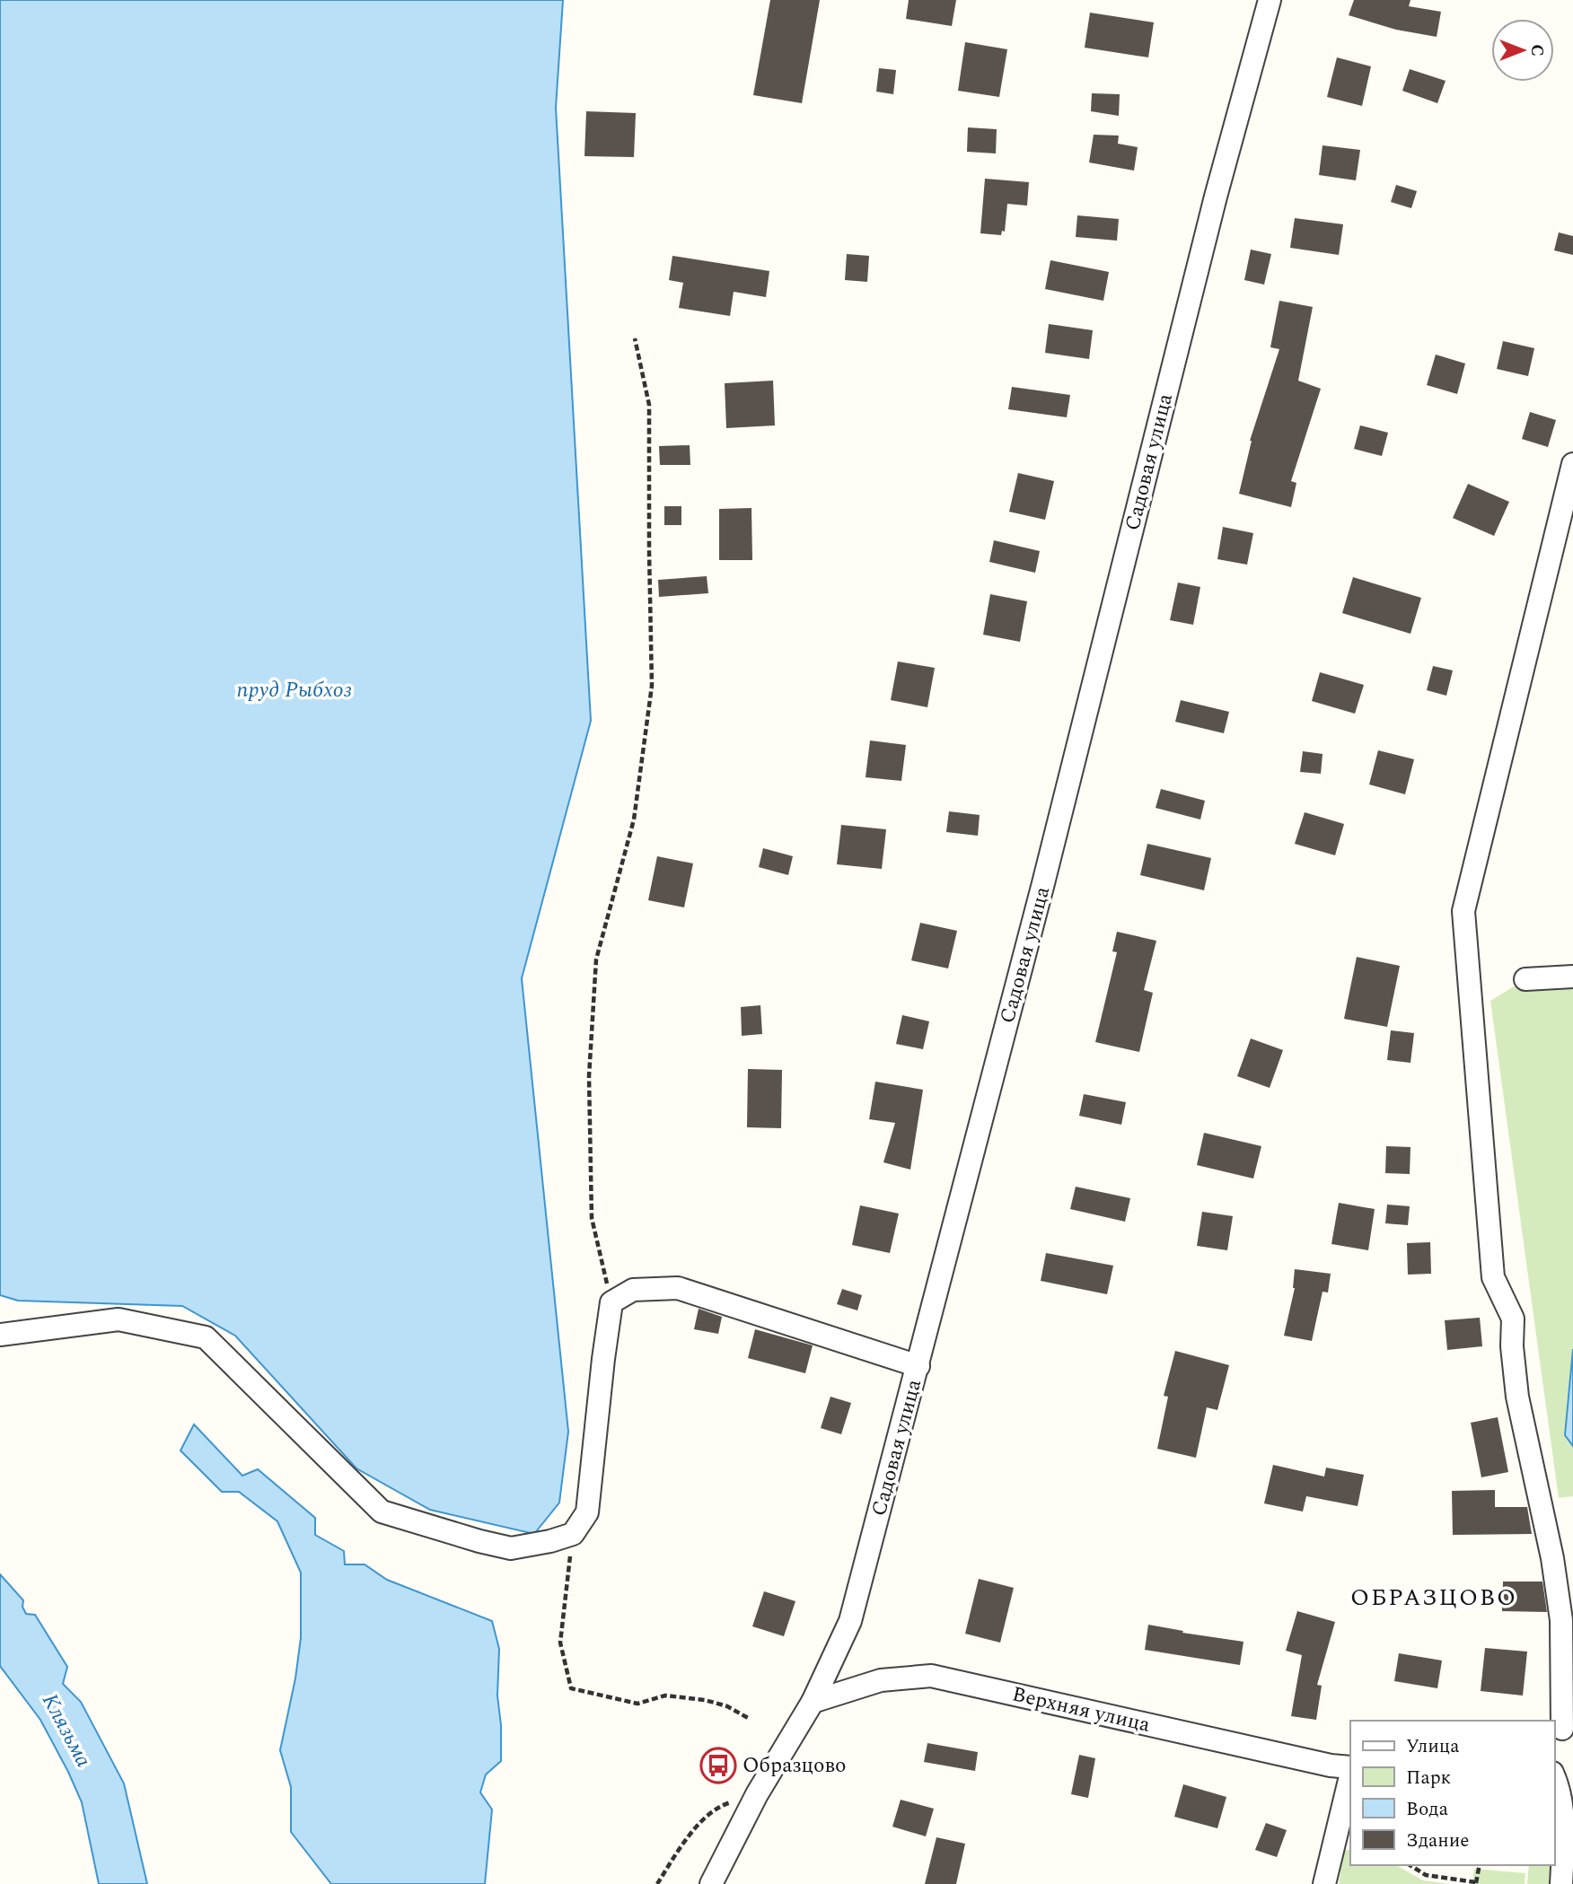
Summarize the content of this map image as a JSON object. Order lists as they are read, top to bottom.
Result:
{
  "streets": {
    "street": ["Садовая улица", "Верхняя улица"]
  },
  "crossings": [
    ["Садовая улица", "Верхняя улица"]
  ],
  "districts": ["ОБРАЗЦОВО"],
  "water": ["пруд Рыбхоз", "Клязьма"],
  "places": {
    "bus stop": ["Образцово"]
  },
  "legend": [
    "Улица",
    "Парк",
    "Вода",
    "Здание"
  ],
  "north": "right"
}
